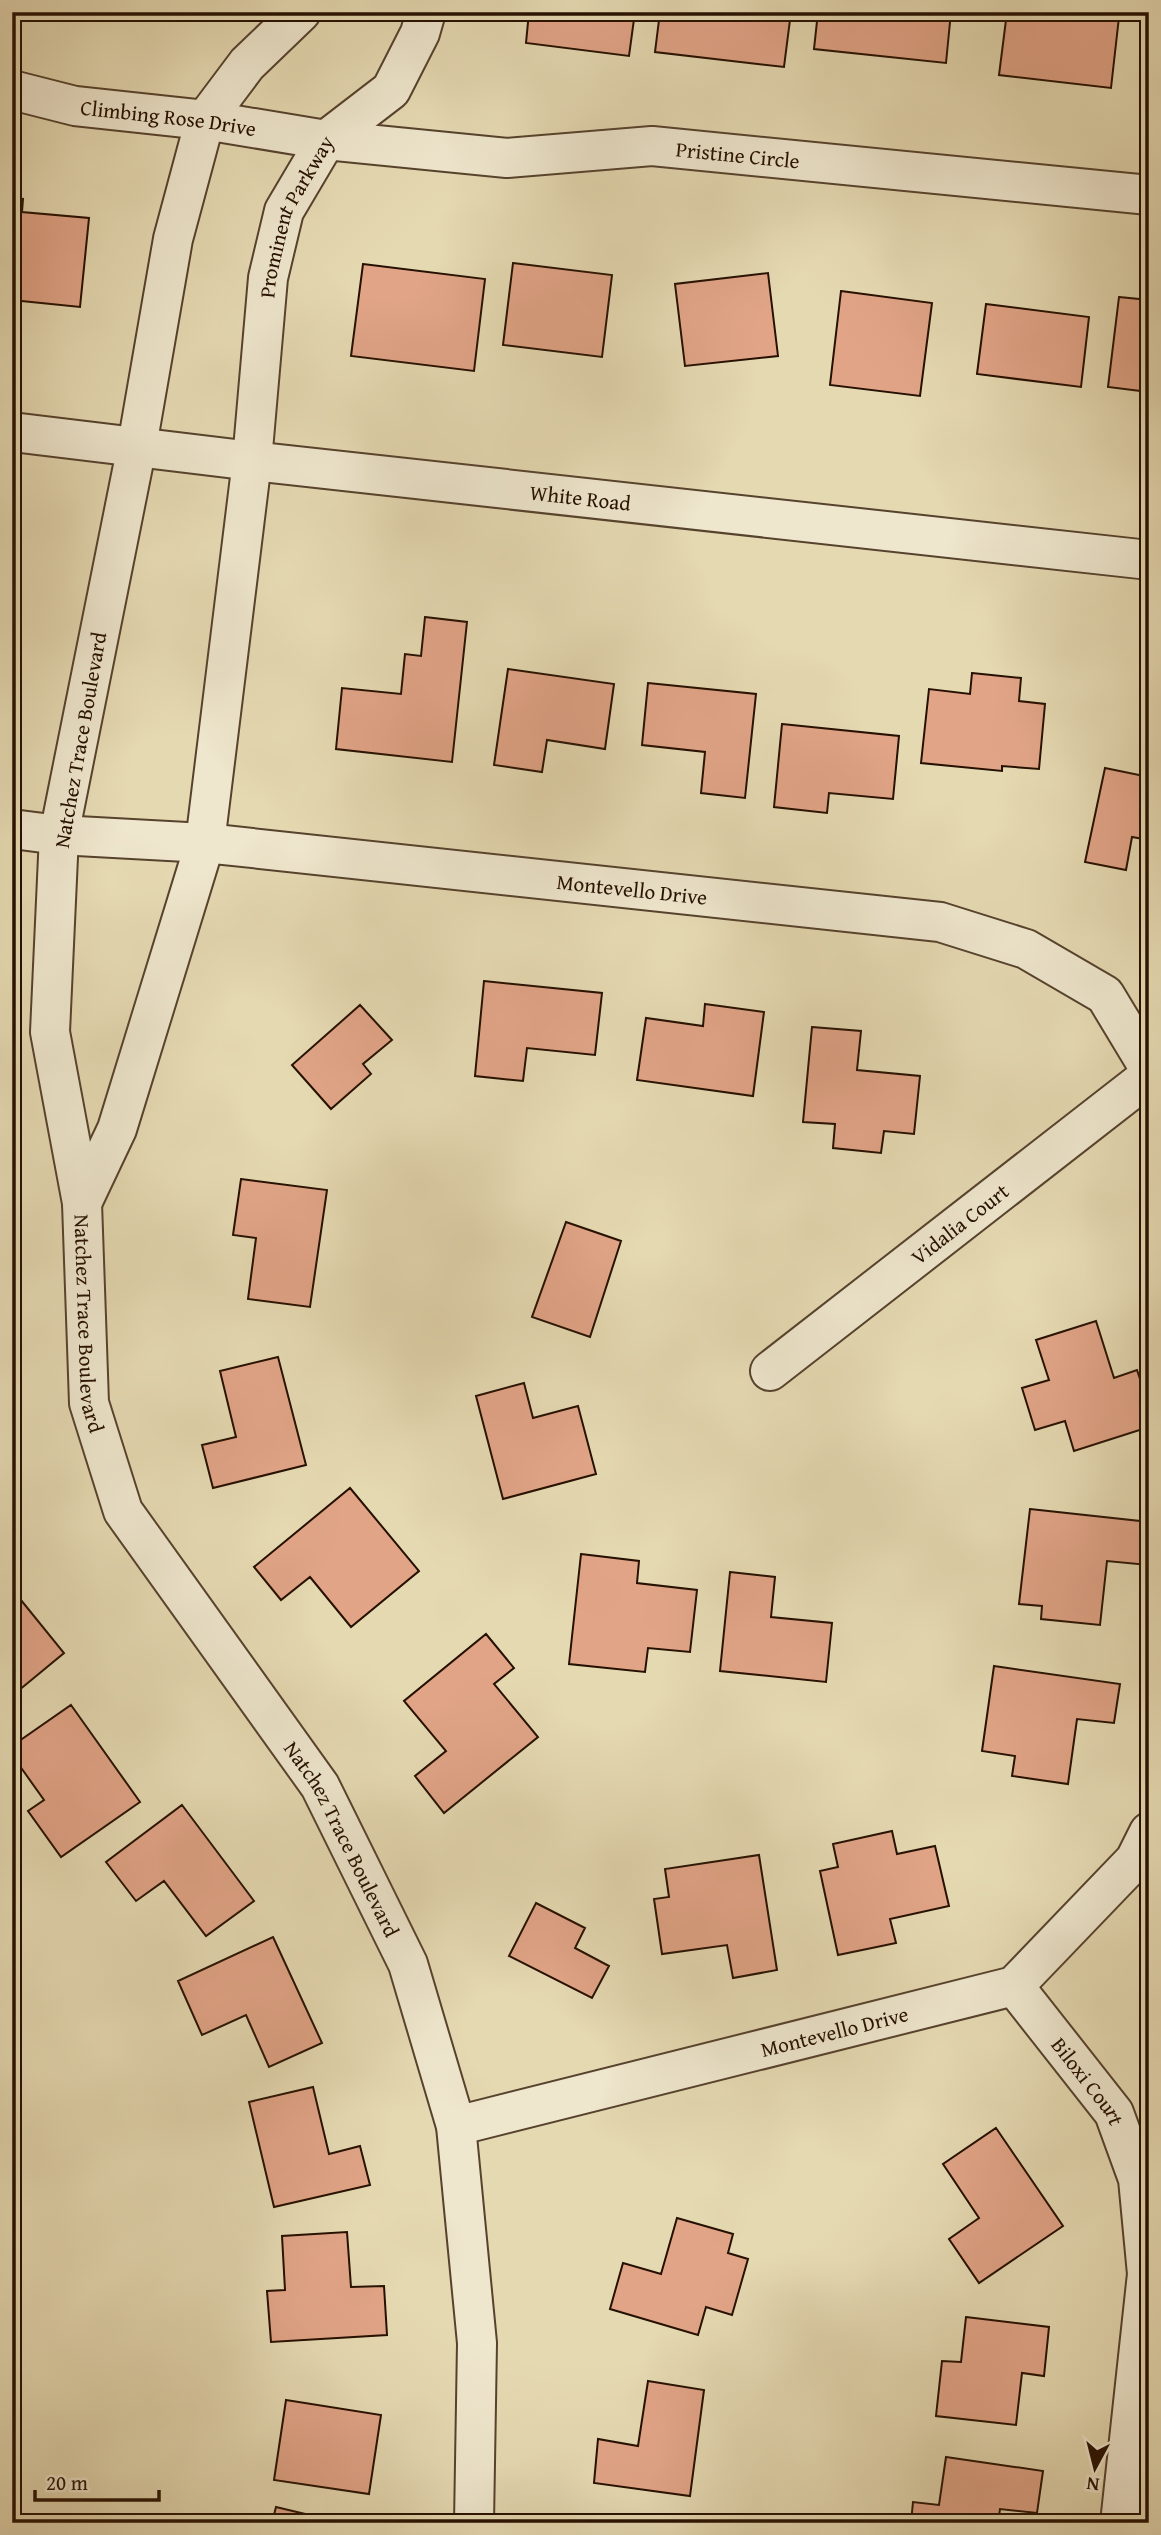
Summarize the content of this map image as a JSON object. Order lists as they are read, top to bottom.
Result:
{
  "streets": {
    "street": [
      "Climbing Rose Drive",
      "Pristine Circle",
      "Prominent Parkway",
      "White Road",
      "Natchez Trace Boulevard",
      "Montevello Drive",
      "Vidalia Court",
      "Biloxi Court"
    ]
  },
  "crossings": [
    ["Climbing Rose Drive", "Pristine Circle"],
    ["Climbing Rose Drive", "Prominent Parkway"],
    ["Pristine Circle", "Prominent Parkway"],
    ["Prominent Parkway", "White Road"],
    ["Prominent Parkway", "Natchez Trace Boulevard"],
    ["White Road", "Natchez Trace Boulevard"],
    ["Natchez Trace Boulevard", "Montevello Drive"],
    ["Montevello Drive", "Biloxi Court"]
  ],
  "scale_bar": "20 m",
  "north": "bottom"
}
